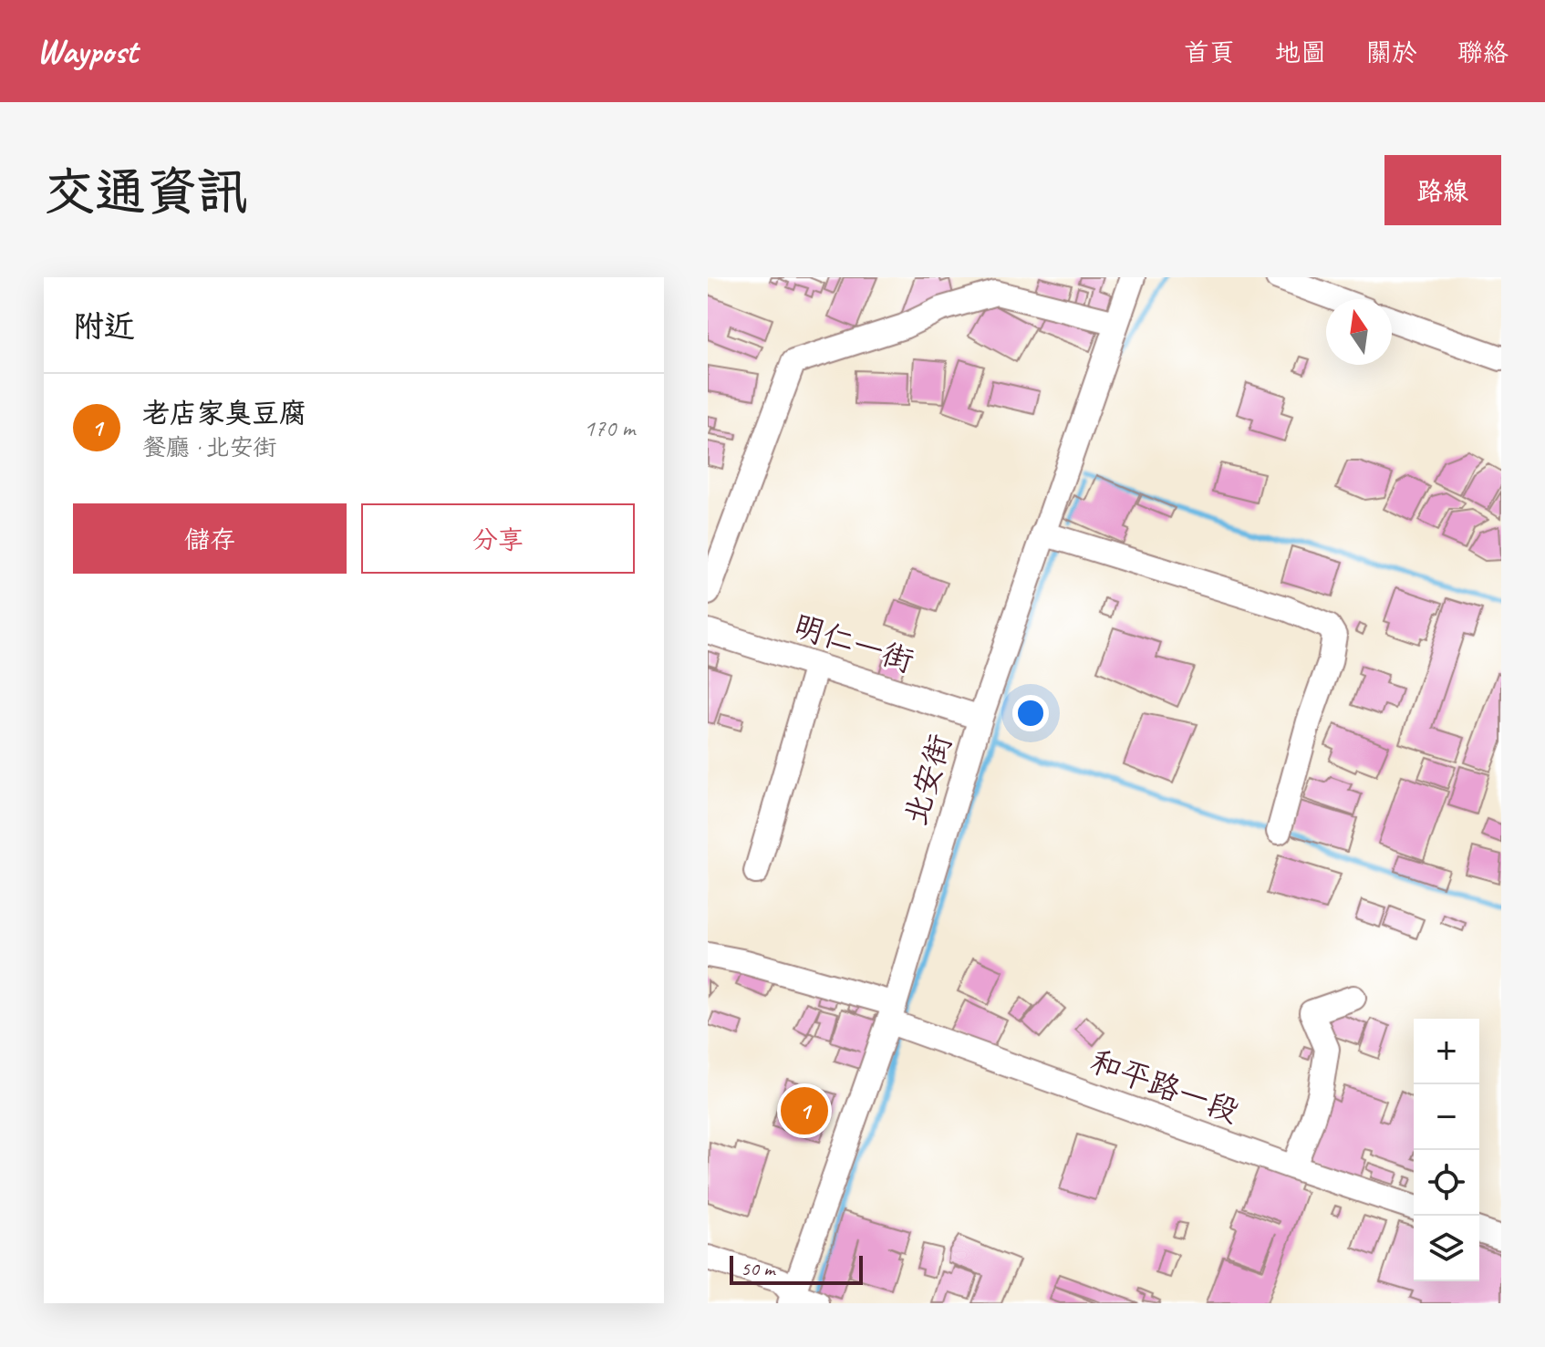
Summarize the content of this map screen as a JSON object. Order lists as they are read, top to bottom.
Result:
{
  "streets": {
    "street": ["明仁一街", "北安街", "和平路一段"]
  },
  "crossings": [
    ["明仁一街", "北安街"],
    ["北安街", "和平路一段"]
  ],
  "scale_bar": "50 m",
  "north": "top",
  "page": {
    "header": "Waypost",
    "nav": [
      "首頁",
      "地圖",
      "關於",
      "聯絡"
    ],
    "buttons": [
      "路線",
      ["儲存", "分享"]
    ],
    "title": "交通資訊",
    "heading": "附近",
    "list": [
      {
        "mark": "1",
        "name": "老店家臭豆腐",
        "note": "餐廳 · 北安街",
        "value": "170 m"
      }
    ],
    "map_buttons": ["+", "−"],
    "pins": "1",
    "scale": "50 m"
  }
}
